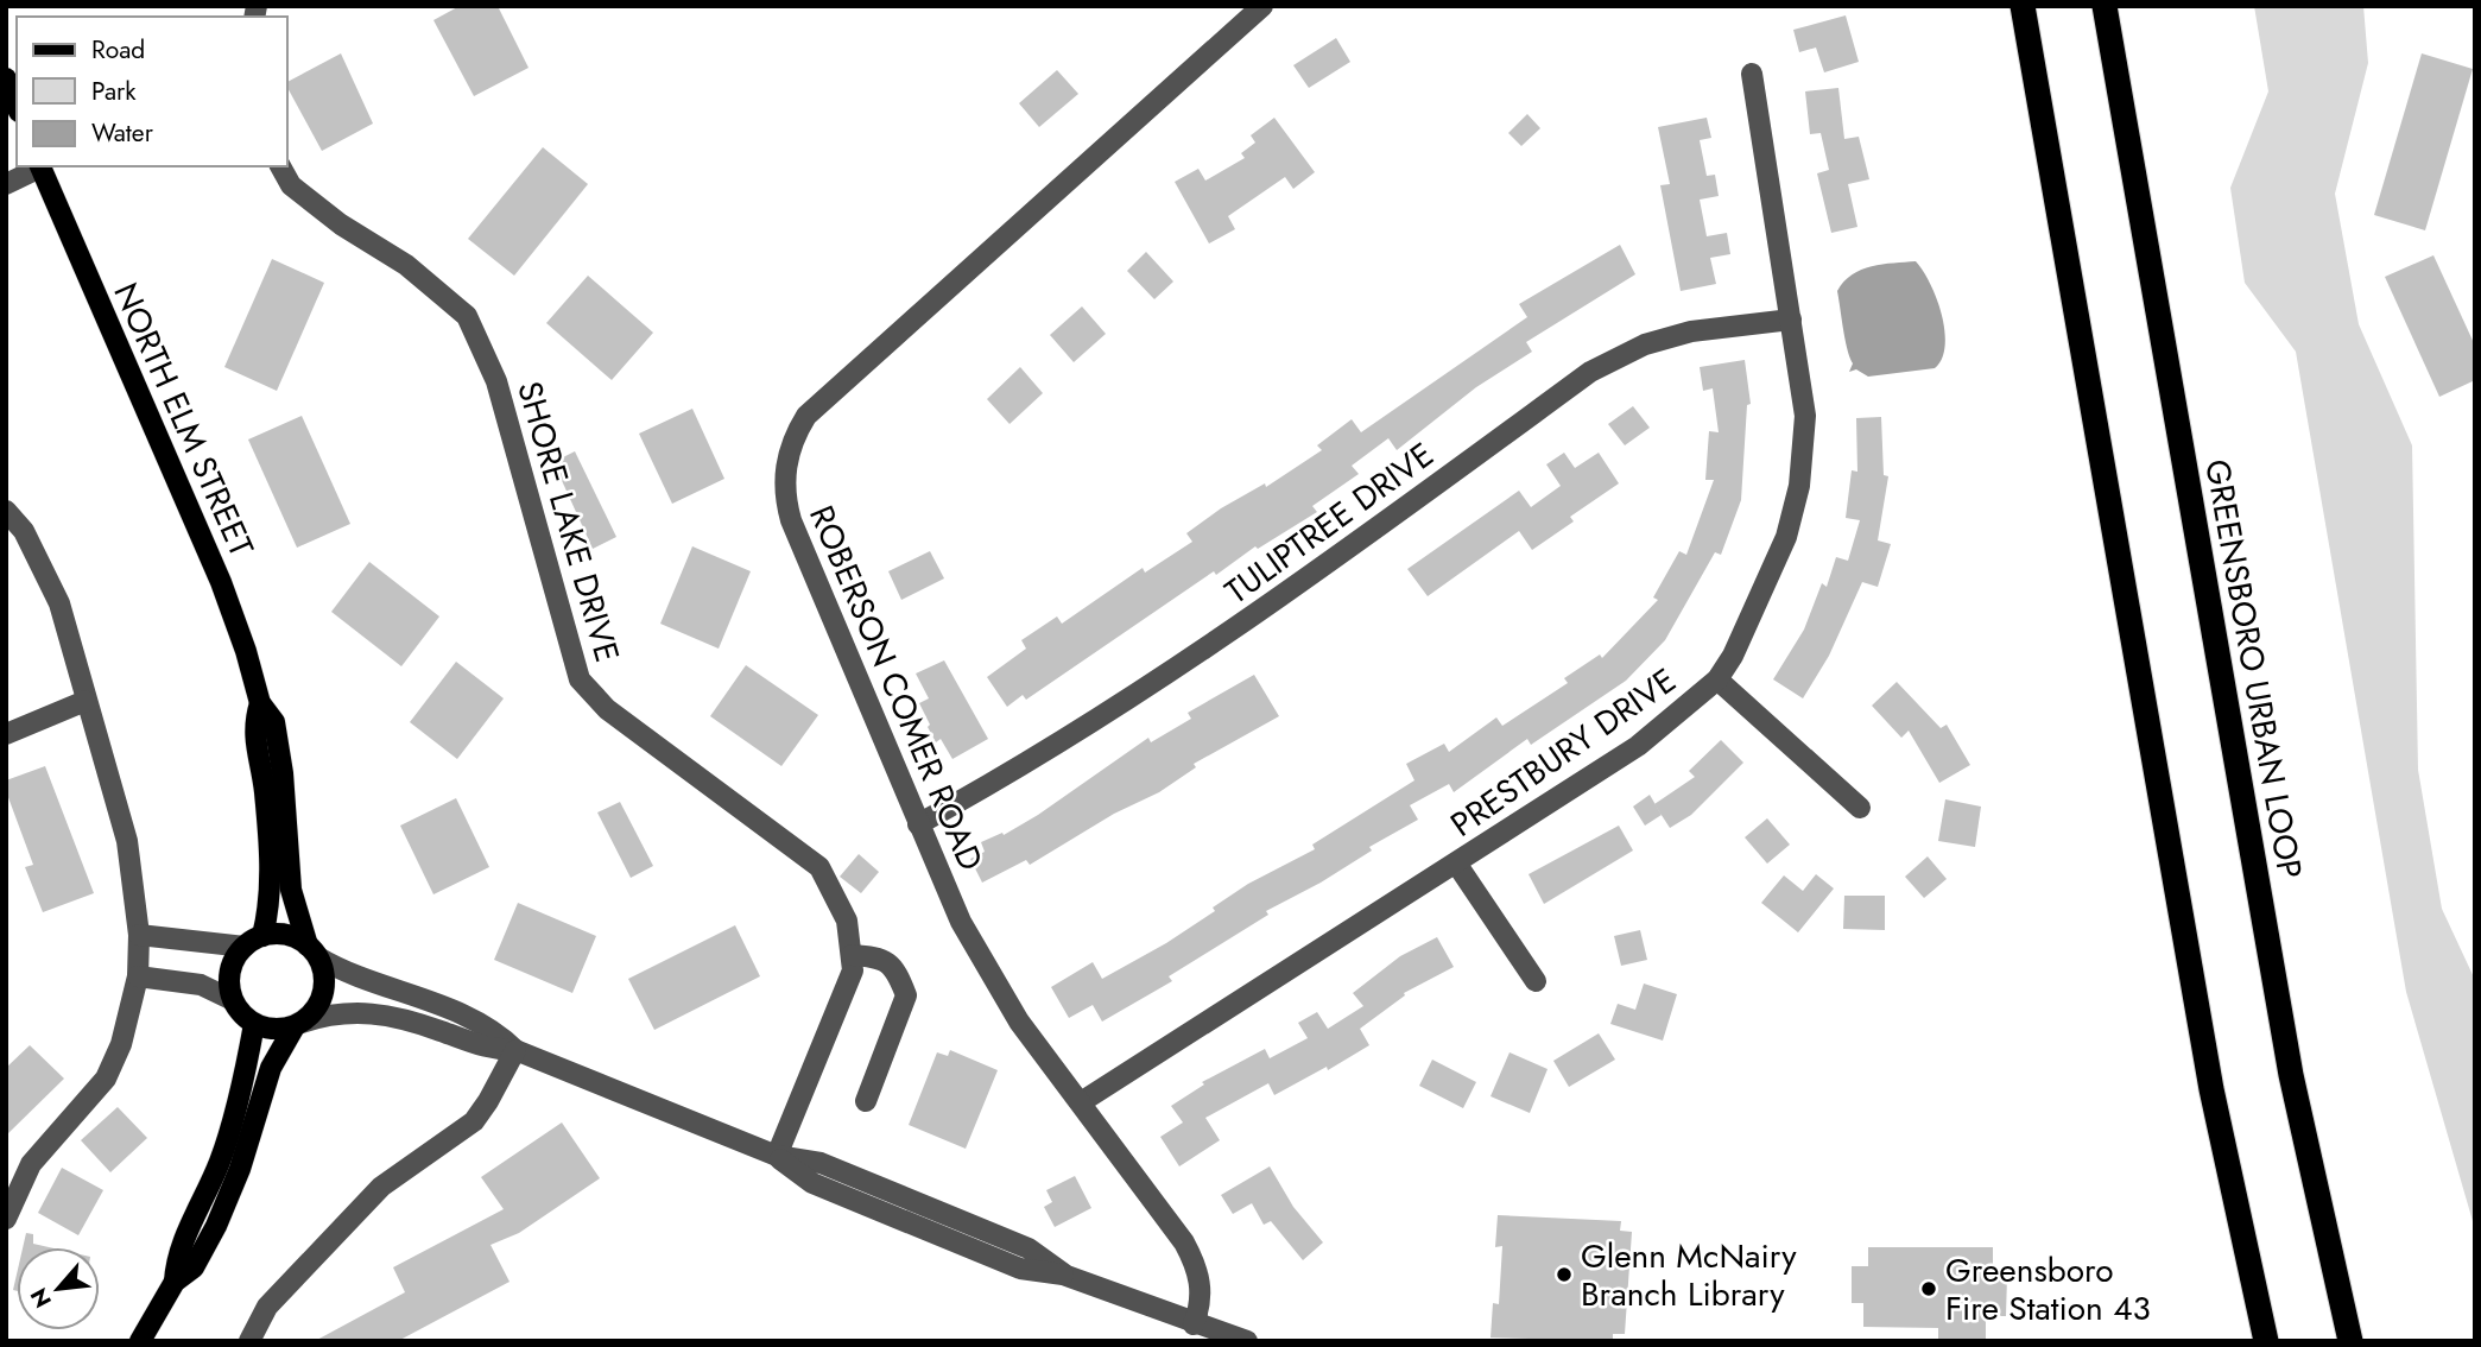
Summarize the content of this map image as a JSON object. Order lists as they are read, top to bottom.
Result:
{
  "streets": {
    "highway": ["GREENSBORO URBAN LOOP"],
    "main road": ["NORTH ELM STREET"],
    "street": [
      "SHORE LAKE DRIVE",
      "TULIPTREE DRIVE",
      "ROBERSON COMER ROAD",
      "PRESTBURY DRIVE"
    ]
  },
  "crossings": [
    ["TULIPTREE DRIVE", "ROBERSON COMER ROAD"],
    ["TULIPTREE DRIVE", "PRESTBURY DRIVE"],
    ["ROBERSON COMER ROAD", "PRESTBURY DRIVE"]
  ],
  "places": ["Glenn McNairy Branch Library", "Greensboro Fire Station 43"],
  "legend": ["Road", "Park", "Water"],
  "north": "bottom left"
}
